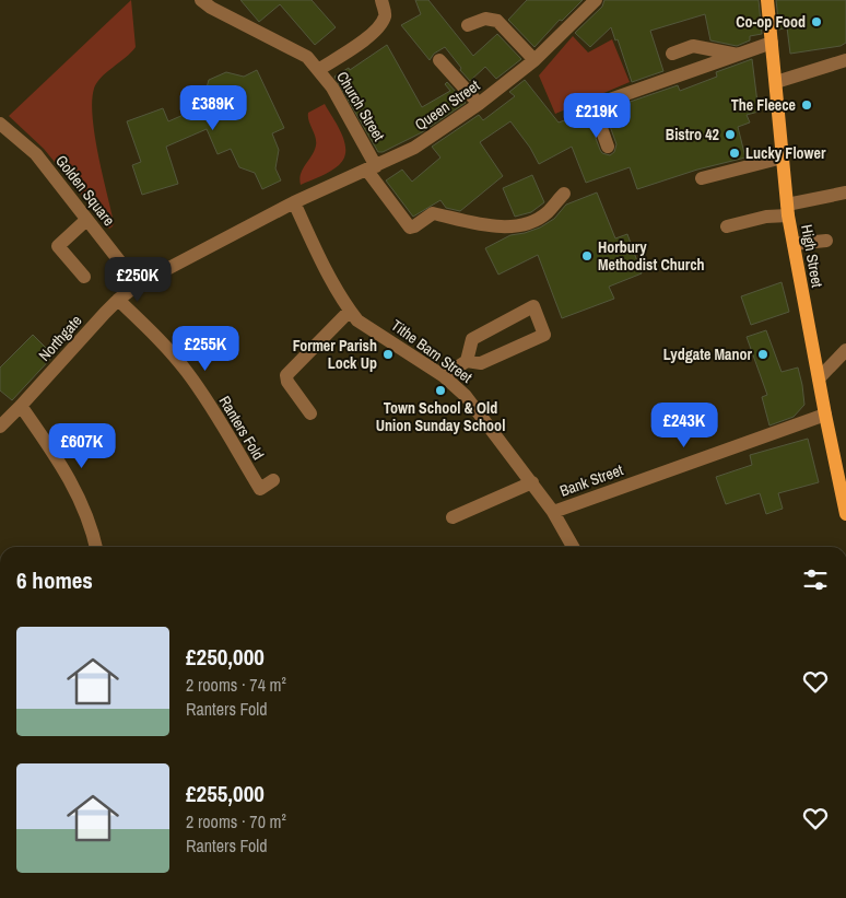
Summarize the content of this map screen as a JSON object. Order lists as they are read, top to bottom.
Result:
{
  "streets": {
    "main road": ["High Street"],
    "street": [
      "Queen Street",
      "Church Street",
      "Golden Square",
      "Northgate",
      "Tithe Barn Street",
      "Ranters Fold",
      "Bank Street"
    ]
  },
  "crossings": [
    ["Queen Street", "Church Street"],
    ["Queen Street", "Northgate"],
    ["Queen Street", "Tithe Barn Street"],
    ["Golden Square", "Northgate"],
    ["High Street", "Bank Street"],
    ["Northgate", "Tithe Barn Street"],
    ["Northgate", "Ranters Fold"],
    ["Tithe Barn Street", "Bank Street"]
  ],
  "places": [
    "Co-op Food",
    "The Fleece",
    "Bistro 42",
    "Lucky Flower",
    "Horbury Methodist Church",
    "Former Parish Lock Up",
    "Lydgate Manor",
    "Town School & Old Union Sunday School"
  ],
  "page": {
    "price": [
      "£389K",
      "£219K",
      "£250K",
      "£255K",
      "£243K",
      "£607K"
    ],
    "heading": "6 homes",
    "list": [
      {
        "name": "£250,000",
        "note": "2 rooms · 74 m² · Ranters Fold"
      },
      {
        "name": "£255,000",
        "note": "2 rooms · 70 m² · Ranters Fold"
      }
    ]
  }
}
